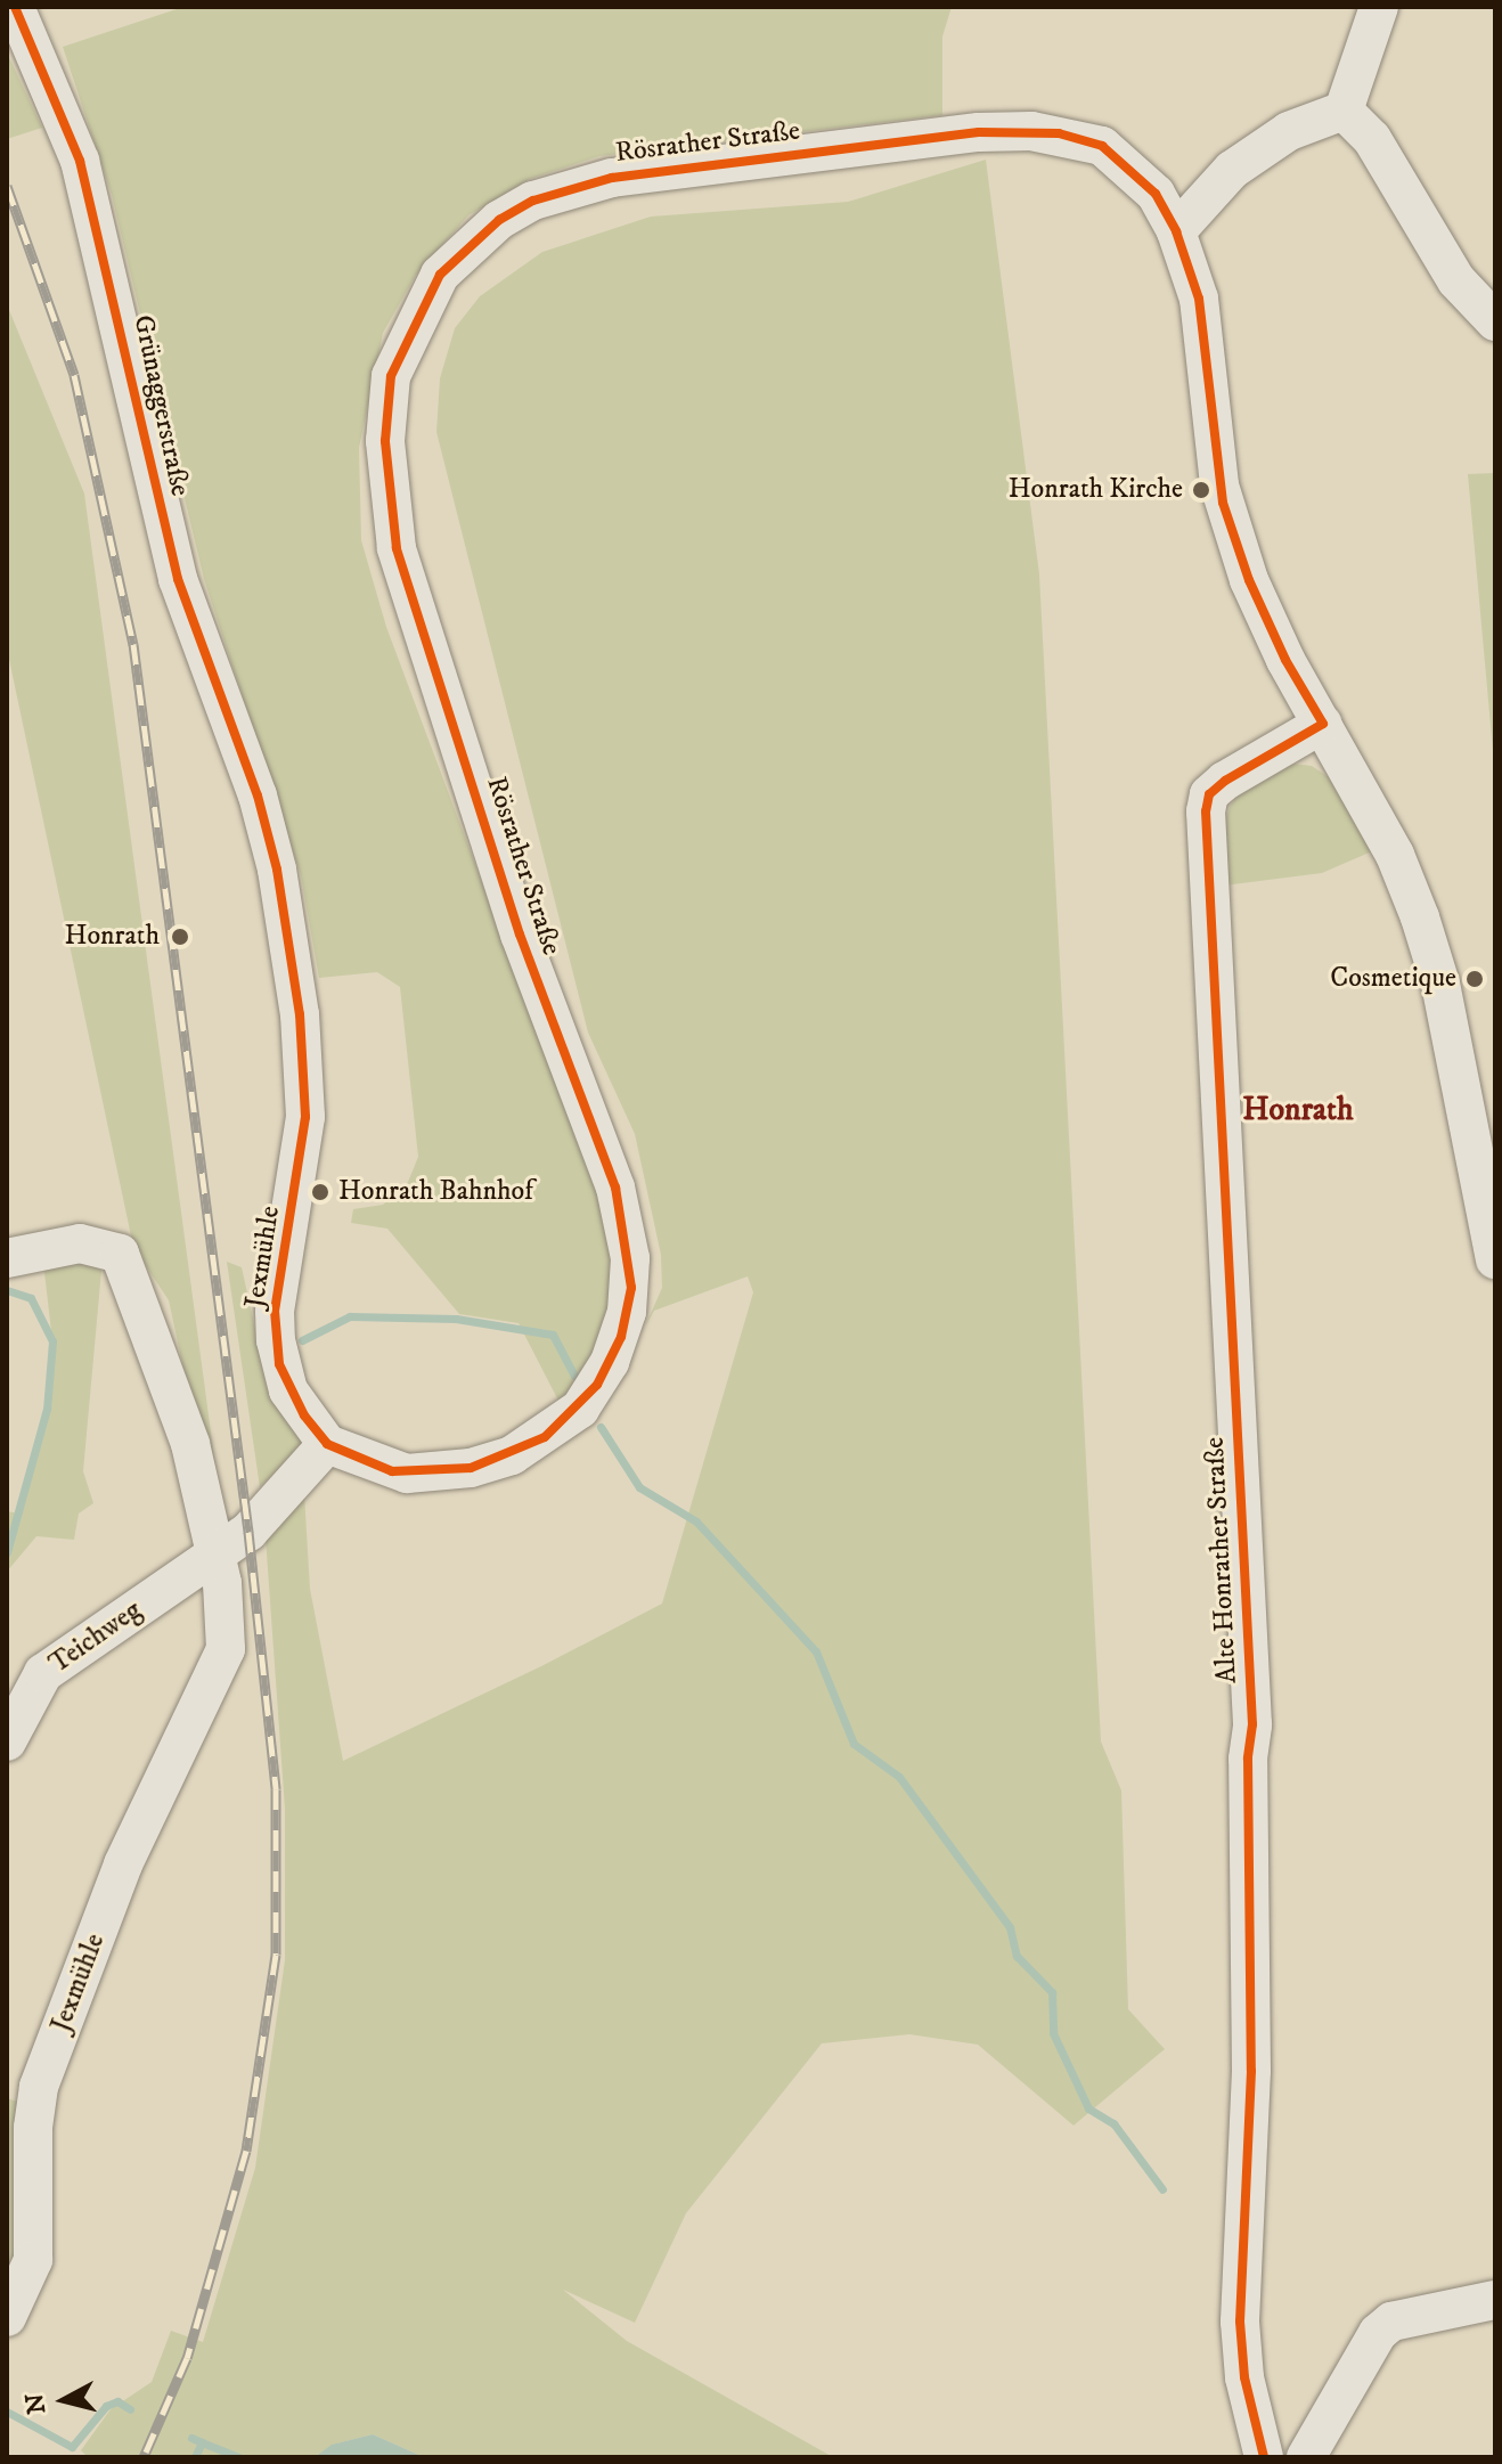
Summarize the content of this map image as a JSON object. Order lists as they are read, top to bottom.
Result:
{
  "streets": {
    "street": [
      "Rösrather Straße",
      "Grünaggerstraße",
      "Jexmühle",
      "Alte Honrather Straße",
      "Teichweg"
    ]
  },
  "crossings": [
    ["Rösrather Straße", "Jexmühle"],
    ["Rösrather Straße", "Alte Honrather Straße"],
    ["Grünaggerstraße", "Jexmühle"],
    ["Jexmühle", "Teichweg"]
  ],
  "districts": ["Honrath"],
  "places": [
    "Honrath Kirche",
    "Honrath",
    "Cosmetique",
    "Honrath Bahnhof"
  ],
  "north": "left"
}
